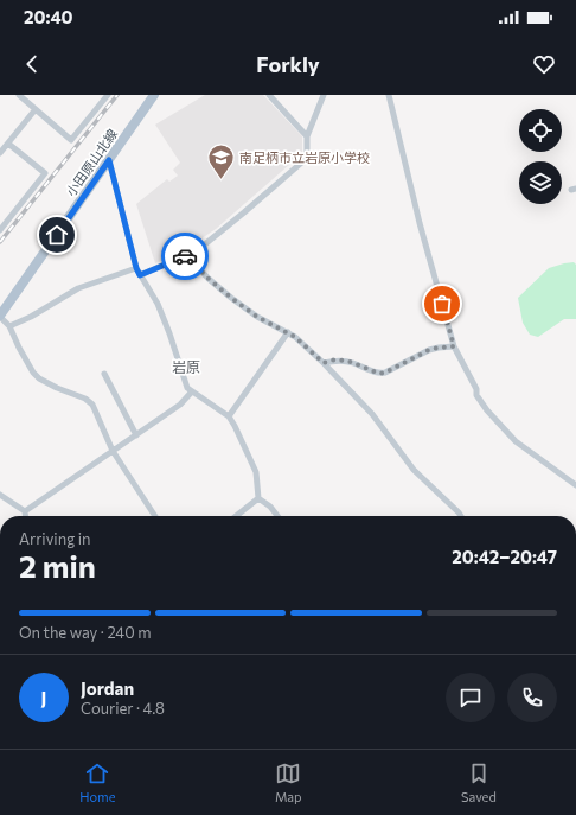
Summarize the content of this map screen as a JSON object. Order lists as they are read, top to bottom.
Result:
{
  "streets": {
    "main road": ["小田原山北線"]
  },
  "districts": ["岩原"],
  "places": {
    "school or university": ["南足柄市立岩原小学校"]
  },
  "page": {
    "status": "20:40",
    "header": "Forkly",
    "heading": ["2 min", "Arriving in", "20:42–20:47"],
    "panel": ["Jordan", "Courier · 4.8"],
    "bar": "On the way · 240 m",
    "round": "J",
    "tabs": ["Home", "Map", "Saved"]
  }
}
